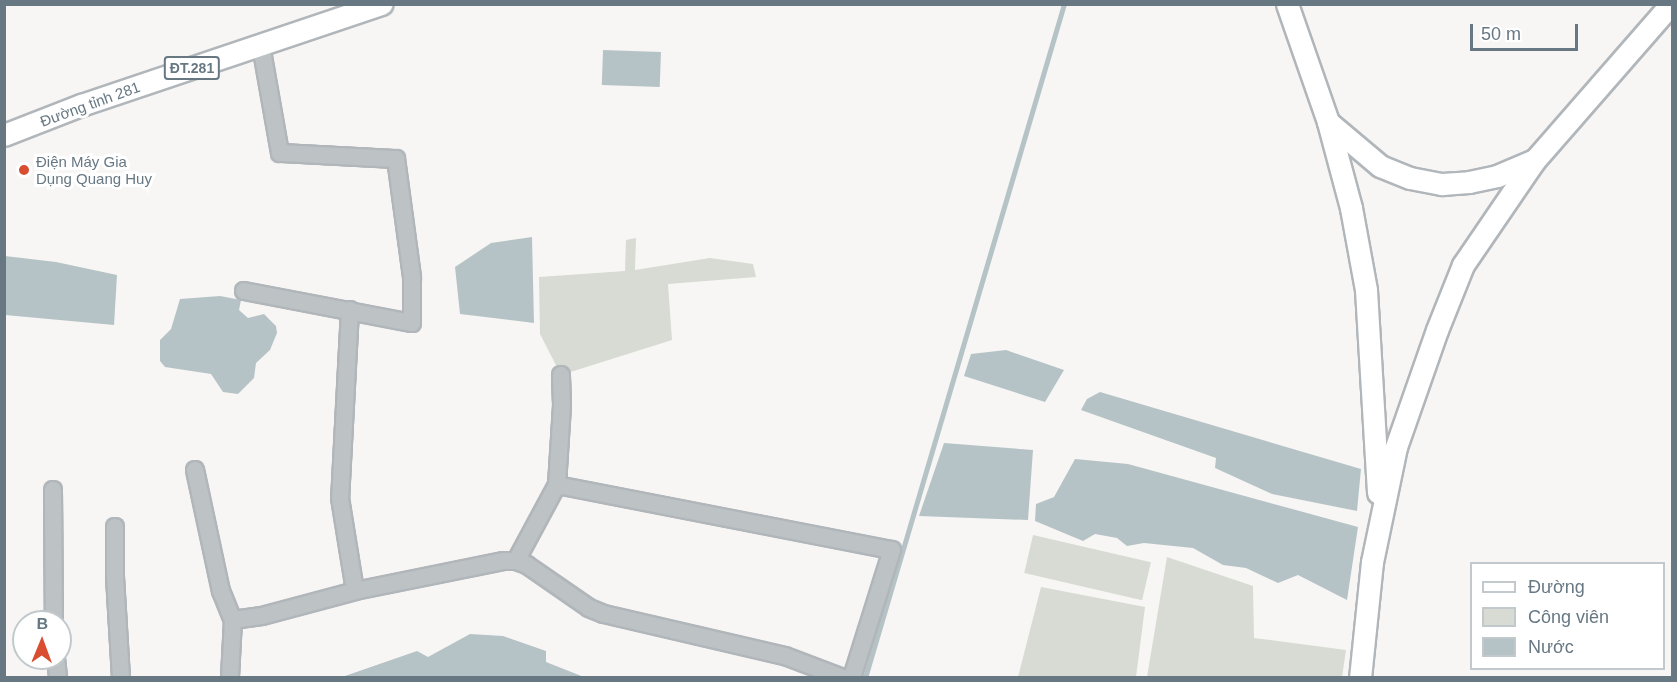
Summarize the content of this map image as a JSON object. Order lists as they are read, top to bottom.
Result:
{
  "streets": {
    "main road": ["ĐT.281", "Đường tỉnh 281"]
  },
  "places": ["Điện Máy Gia Dụng Quang Huy"],
  "legend": ["Đường", "Công viên", "Nước"],
  "scale_bar": "50 m",
  "north": "top"
}
